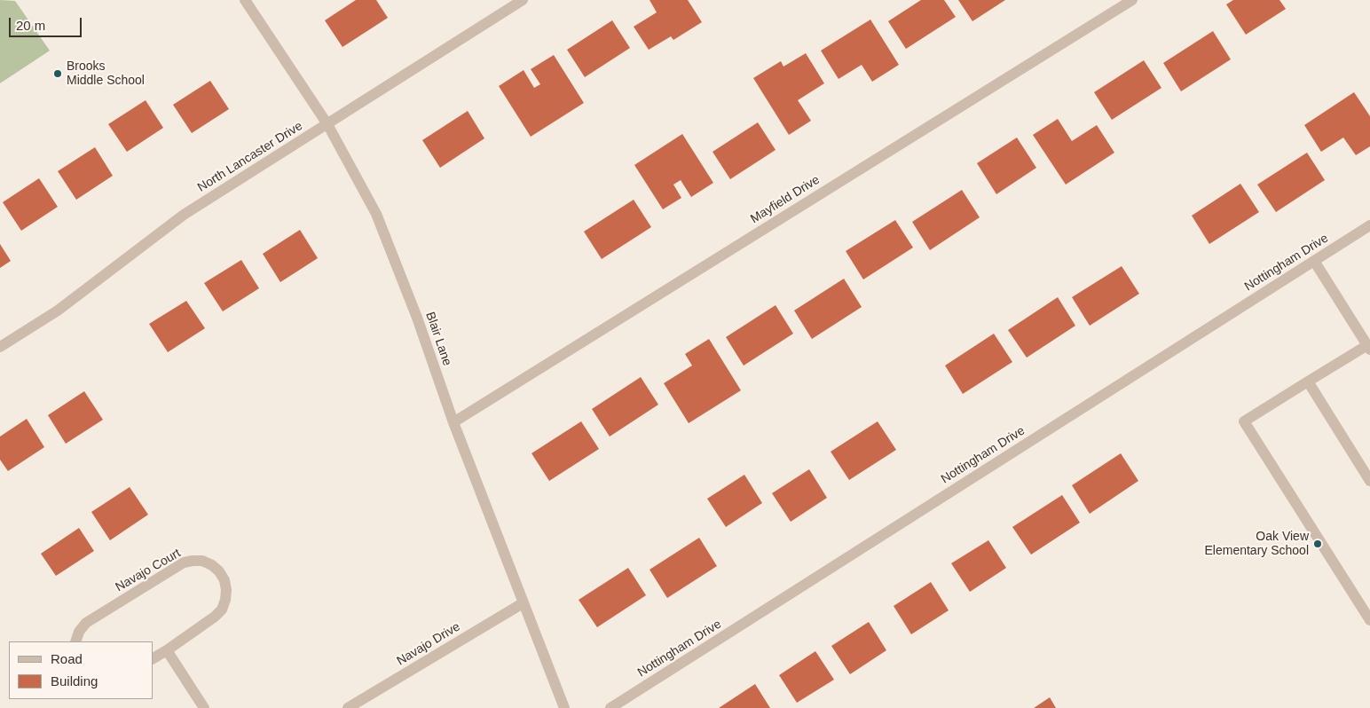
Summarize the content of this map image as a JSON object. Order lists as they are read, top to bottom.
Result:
{
  "streets": {
    "street": [
      "North Lancaster Drive",
      "Mayfield Drive",
      "Nottingham Drive",
      "Blair Lane",
      "Navajo Court",
      "Navajo Drive"
    ]
  },
  "crossings": [
    ["North Lancaster Drive", "Blair Lane"],
    ["Mayfield Drive", "Blair Lane"],
    ["Blair Lane", "Navajo Drive"]
  ],
  "places": ["Brooks Middle School", "Oak View Elementary School"],
  "legend": ["Road", "Building"],
  "scale_bar": "20 m"
}
